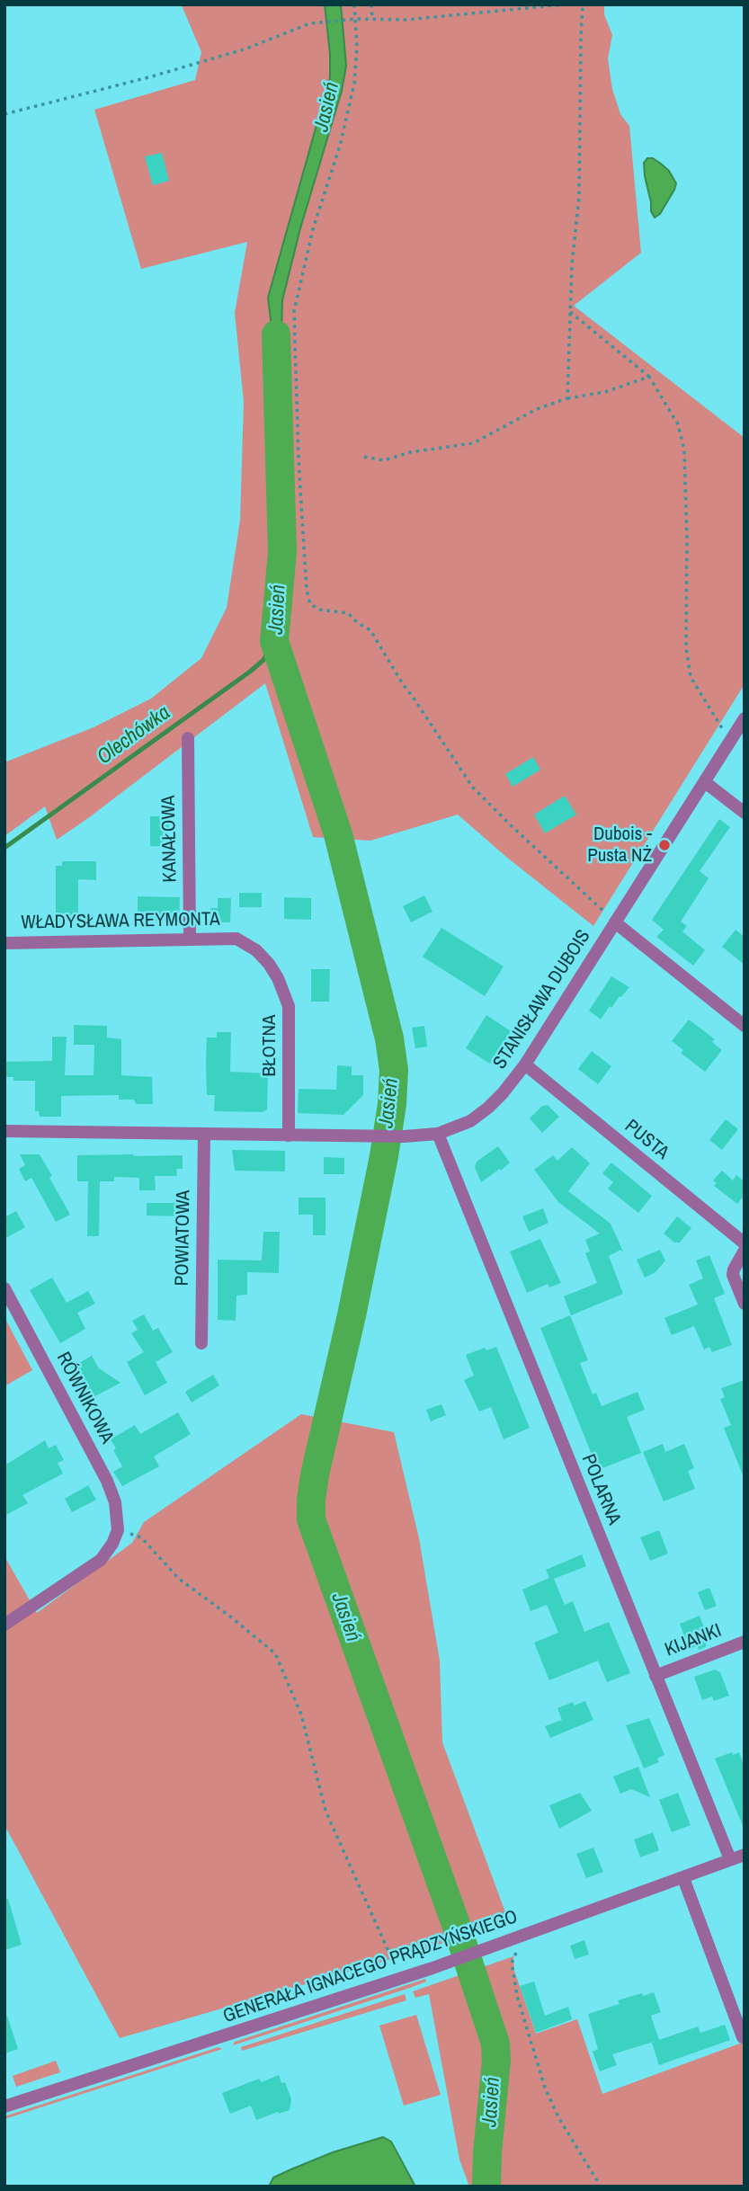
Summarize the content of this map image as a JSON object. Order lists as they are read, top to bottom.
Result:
{
  "streets": {
    "street": [
      "KANAŁOWA",
      "WŁADYSŁAWA REYMONTA",
      "STANISŁAWA DUBOIS",
      "BŁOTNA",
      "PUSTA",
      "POWIATOWA",
      "RÓWNIKOWA",
      "POLARNA",
      "KIJANKI",
      "GENERAŁA IGNACEGO PRĄDZYŃSKIEGO"
    ]
  },
  "crossings": [
    ["KANAŁOWA", "WŁADYSŁAWA REYMONTA"],
    ["WŁADYSŁAWA REYMONTA", "BŁOTNA"],
    ["STANISŁAWA DUBOIS", "BŁOTNA"],
    ["STANISŁAWA DUBOIS", "PUSTA"],
    ["STANISŁAWA DUBOIS", "POWIATOWA"],
    ["STANISŁAWA DUBOIS", "POLARNA"],
    ["POLARNA", "KIJANKI"],
    ["POLARNA", "GENERAŁA IGNACEGO PRĄDZYŃSKIEGO"]
  ],
  "water": ["Jasień", "Olechówka"],
  "places": ["Dubois - Pusta NŻ"]
}
